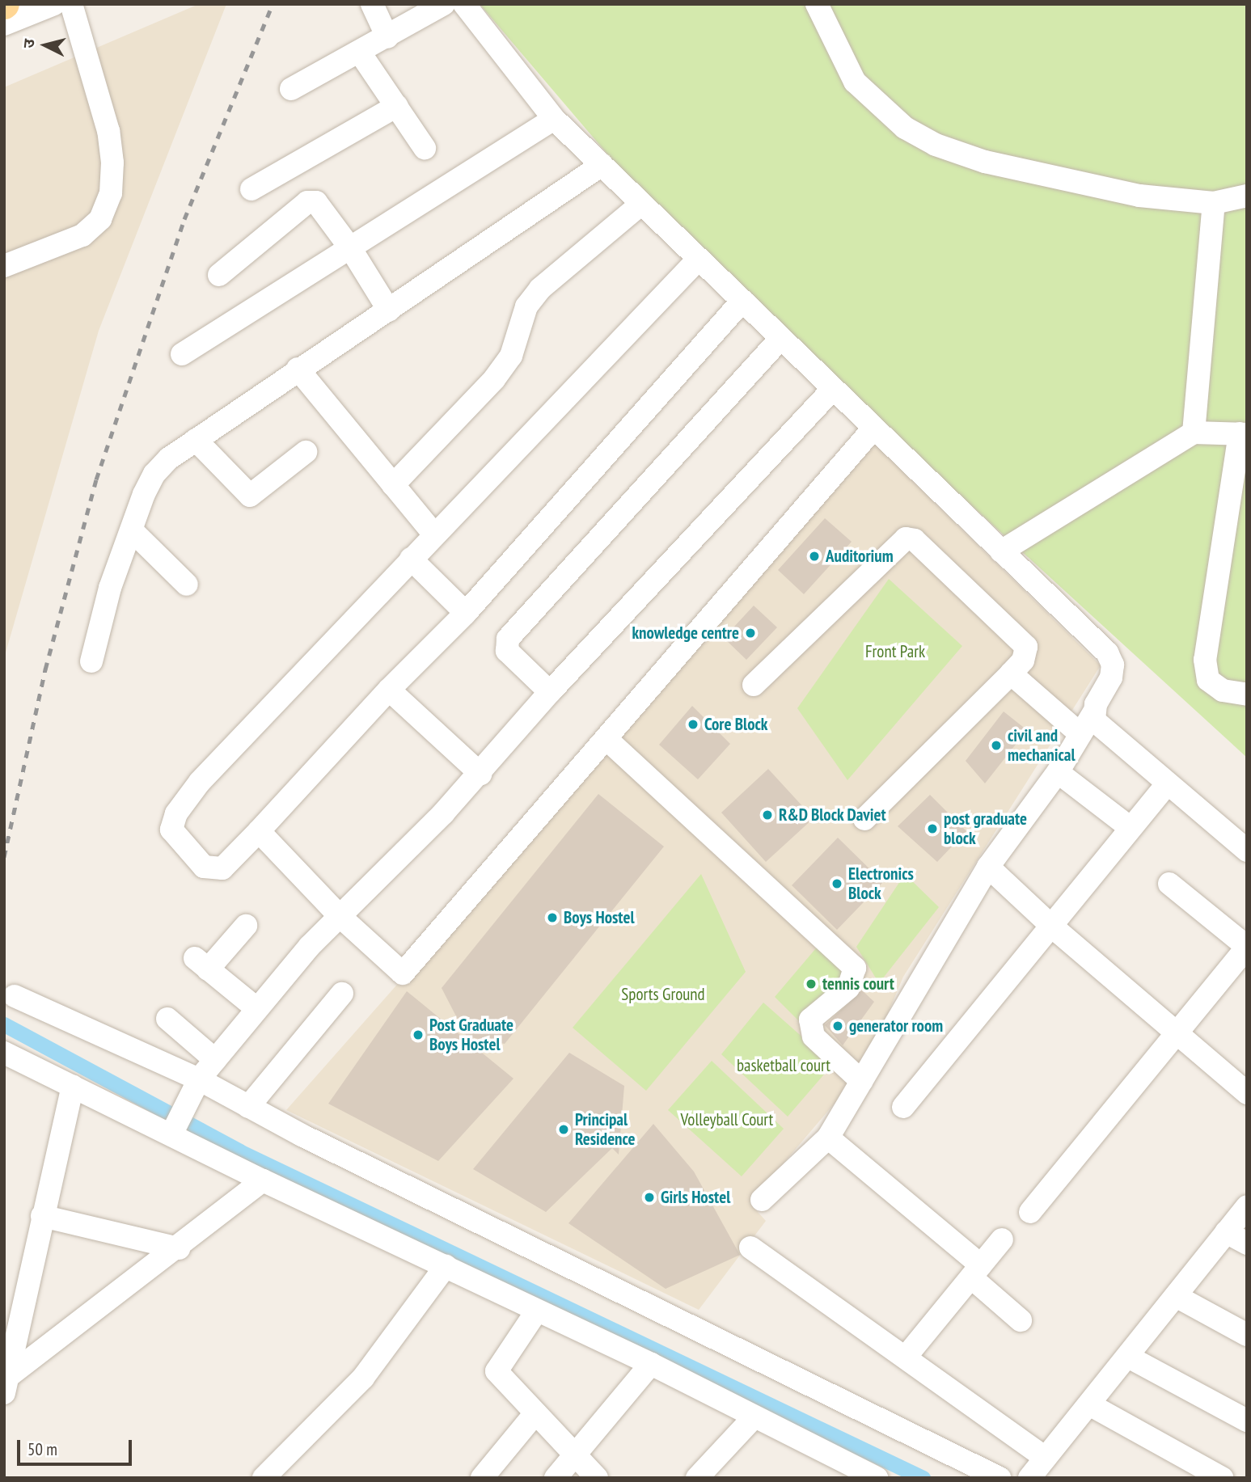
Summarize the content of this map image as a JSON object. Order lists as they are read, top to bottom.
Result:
{
  "parks": [
    "Front Park",
    "Sports Ground",
    "basketball court",
    "Volleyball Court"
  ],
  "places": [
    "Auditorium",
    "knowledge centre",
    "Core Block",
    "civil and mechanical",
    "R&D Block Daviet",
    "post graduate block",
    "Electronics Block",
    "Boys Hostel",
    "tennis court",
    "generator room",
    "Post Graduate Boys Hostel",
    "Principal Residence",
    "Girls Hostel"
  ],
  "scale_bar": "50 m",
  "north": "left"
}
